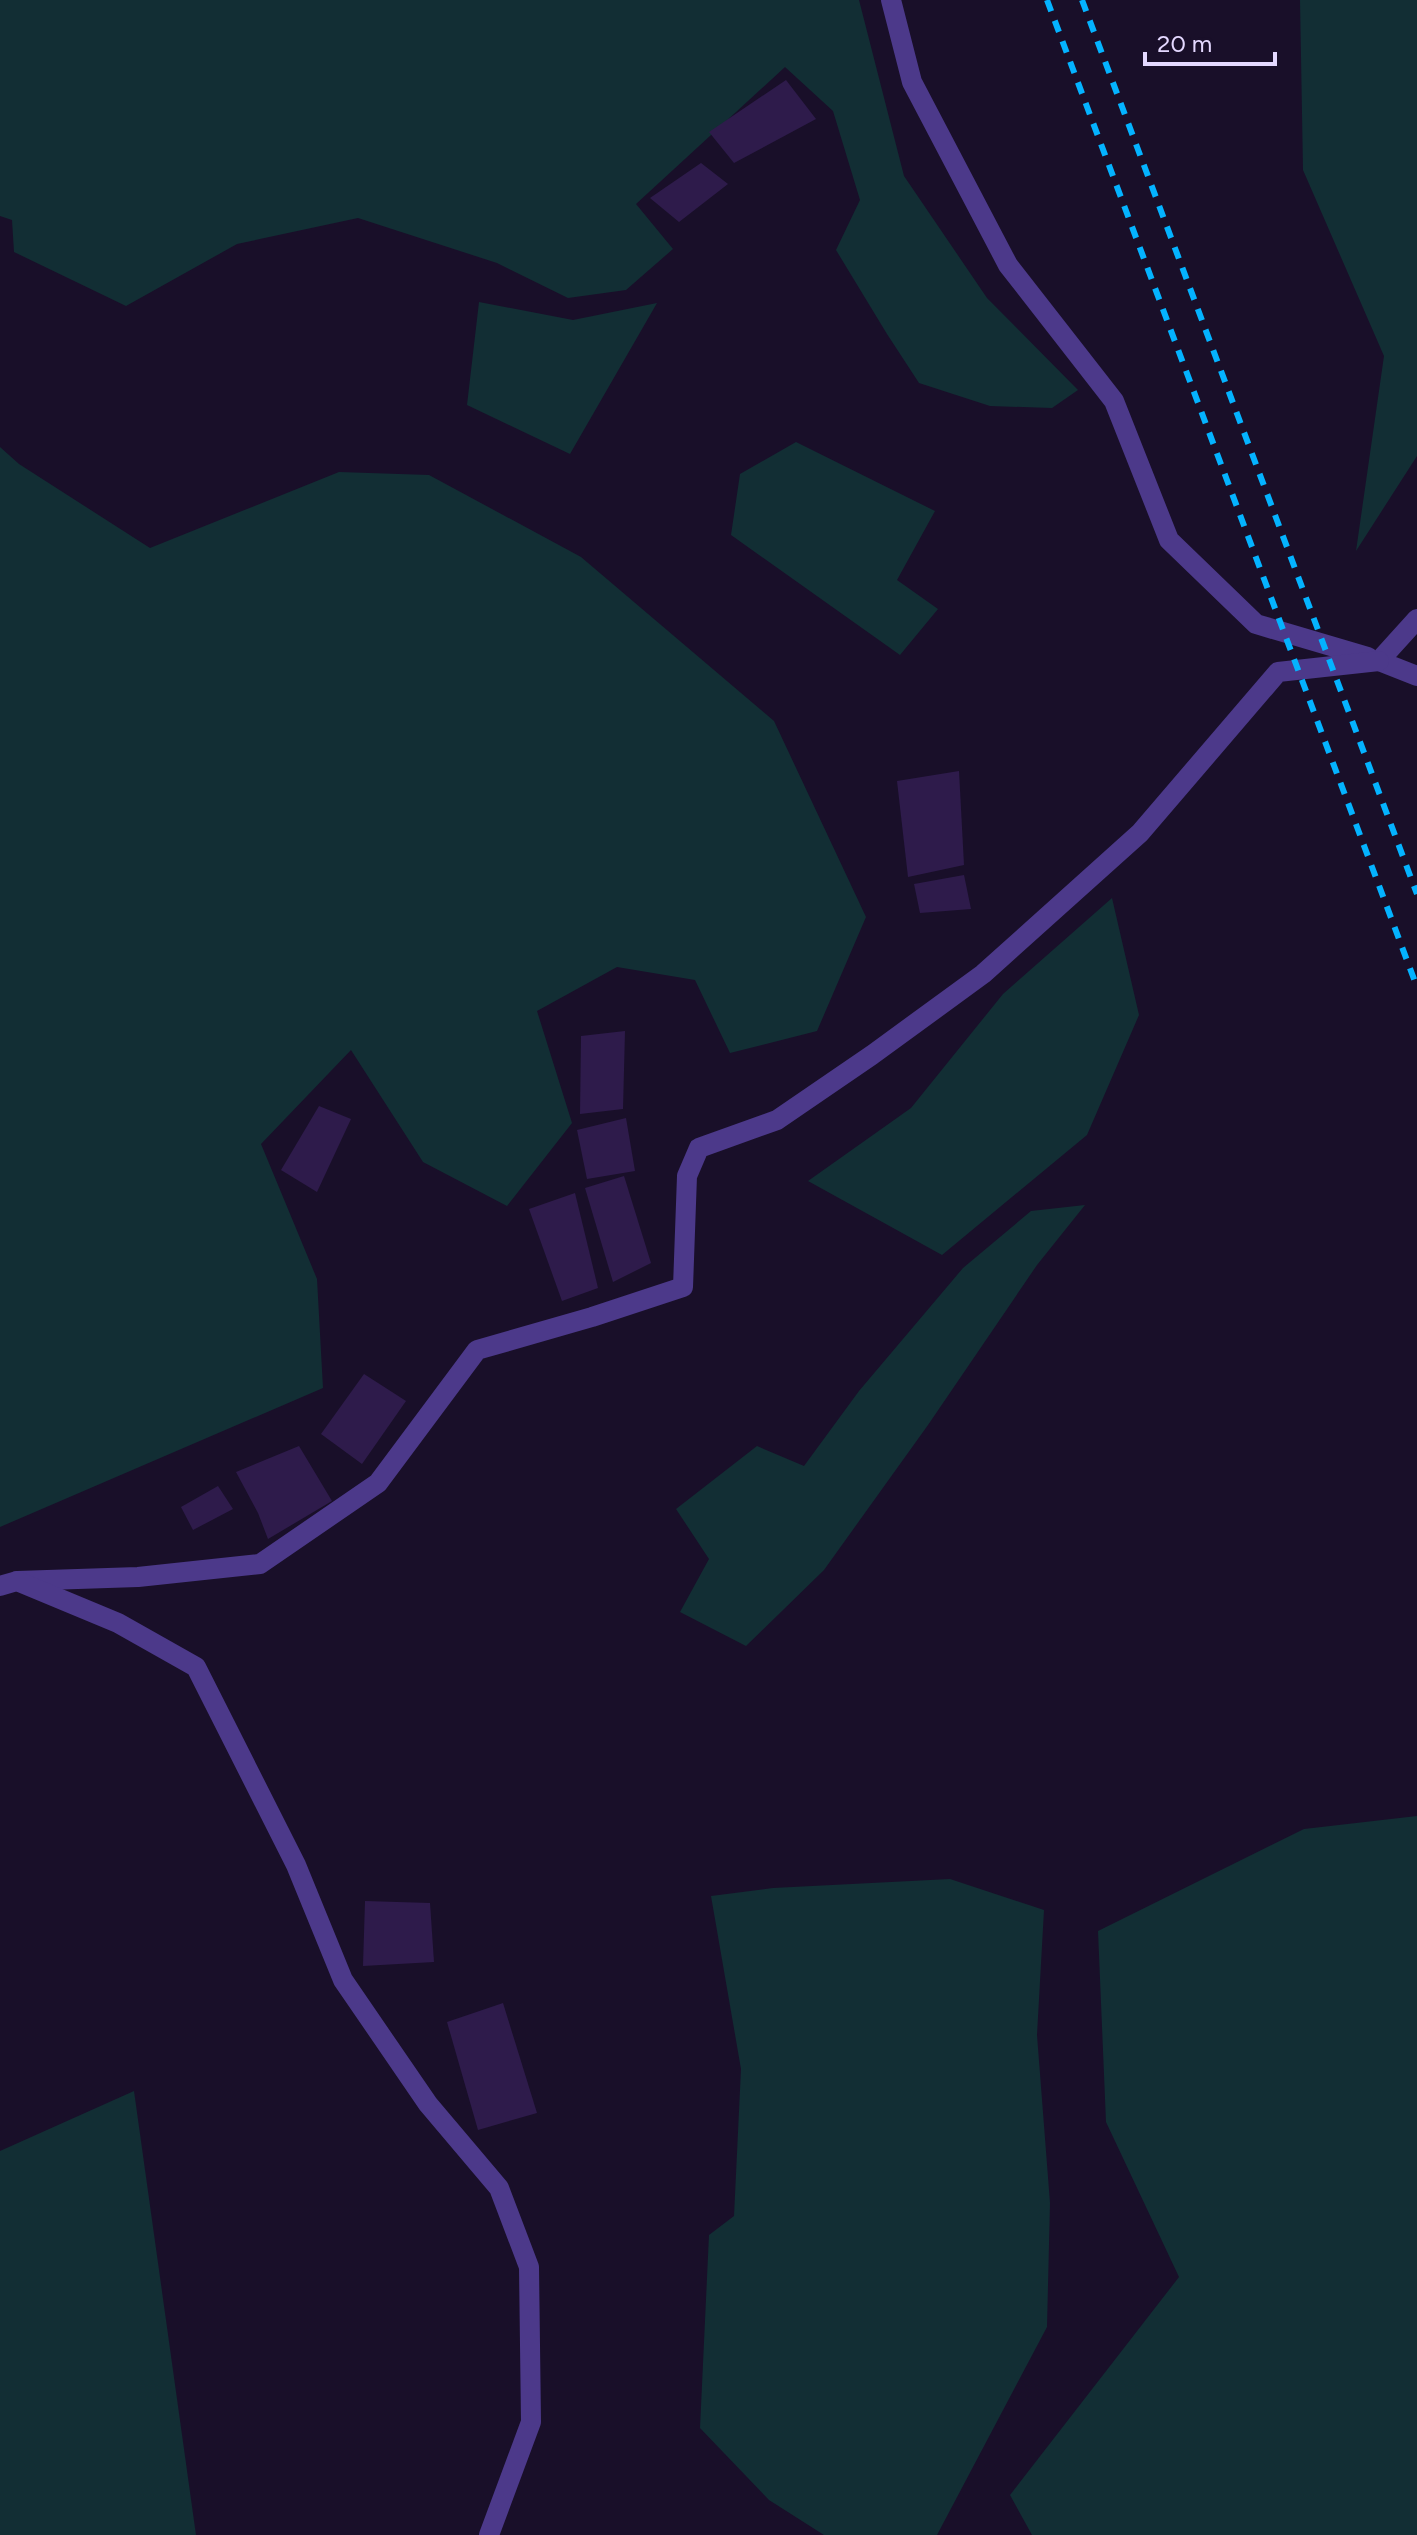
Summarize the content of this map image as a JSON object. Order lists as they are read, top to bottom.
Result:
{
  "scale_bar": "20 m"
}
